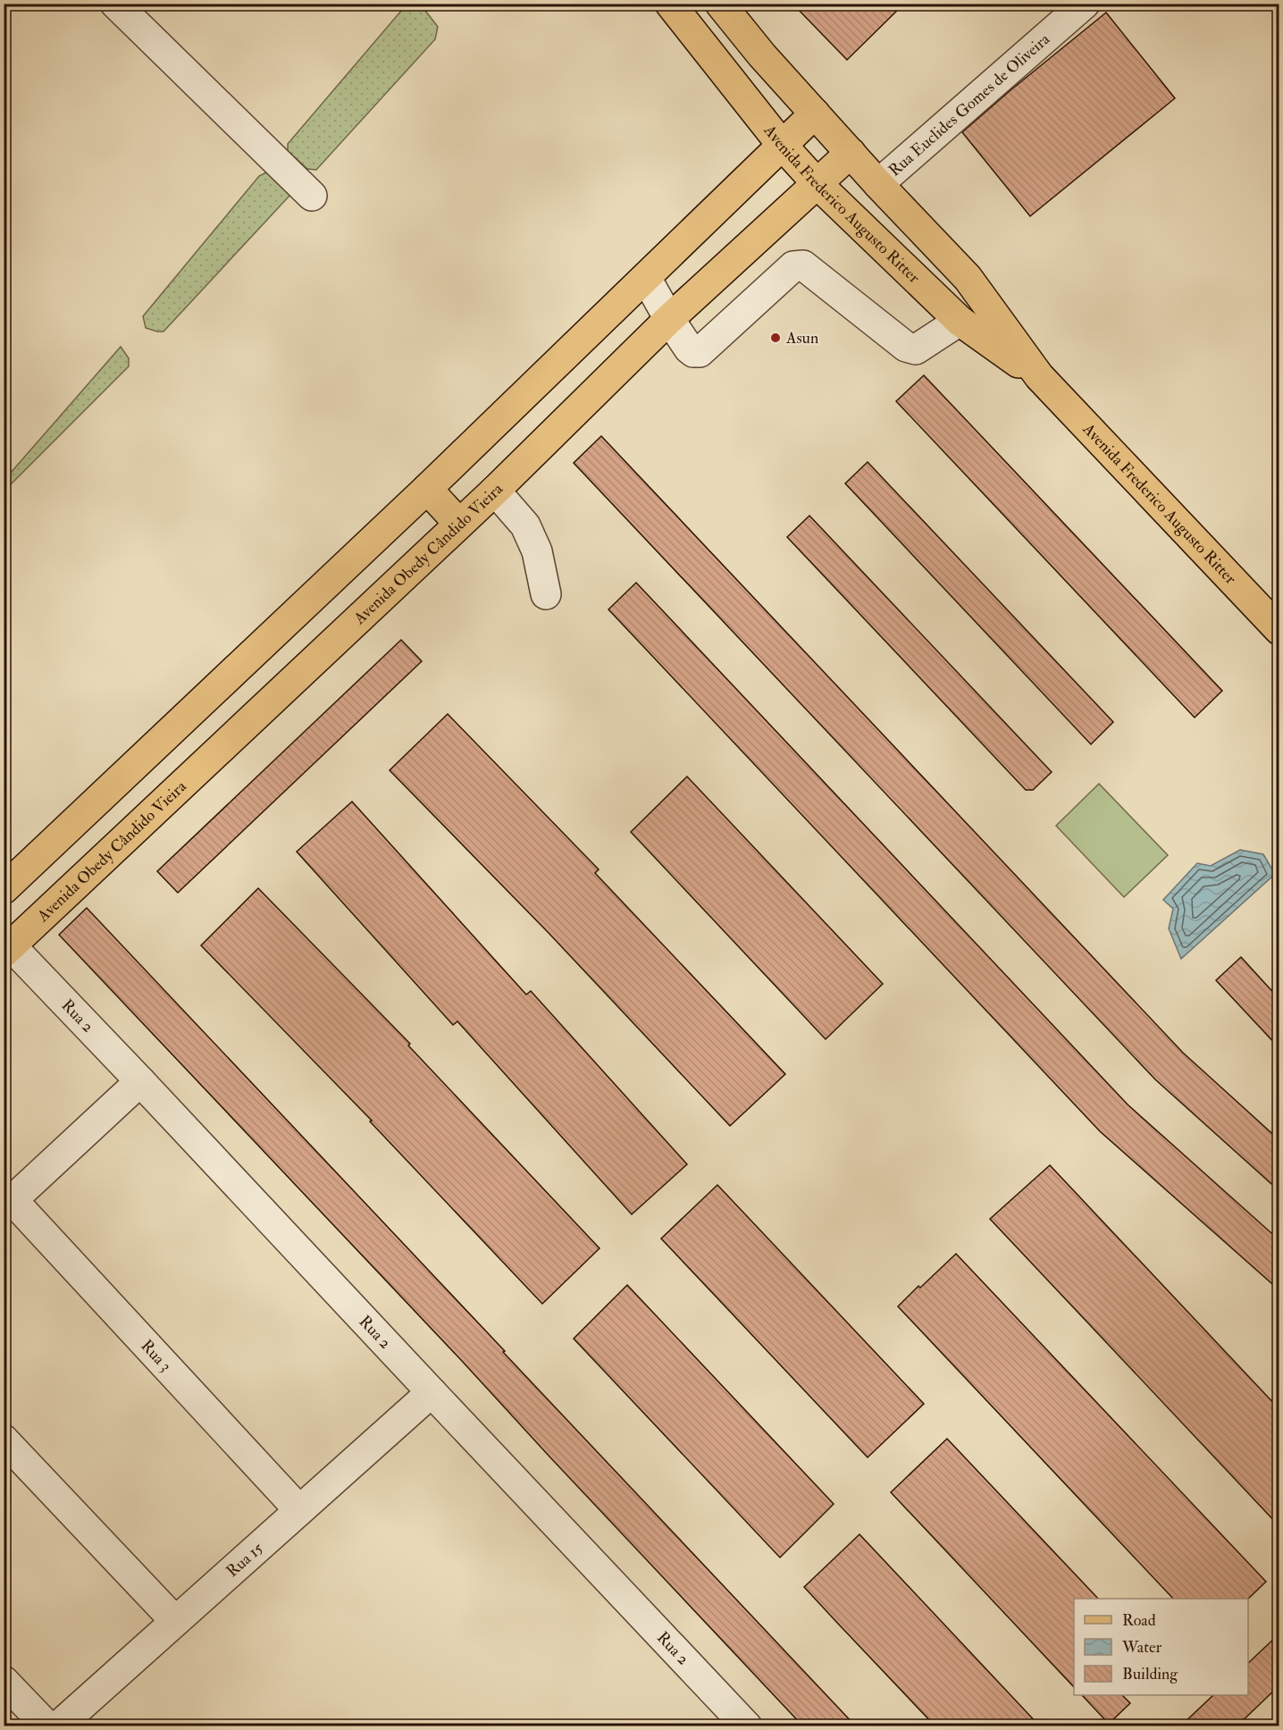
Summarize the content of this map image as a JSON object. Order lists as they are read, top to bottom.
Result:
{
  "streets": {
    "main road": ["Avenida Frederico Augusto Ritter", "Avenida Obedy Cândido Vieira"],
    "street": [
      "Rua Euclides Gomes de Oliveira",
      "Rua 2",
      "Rua 3",
      "Rua 15"
    ]
  },
  "crossings": [
    ["Rua Euclides Gomes de Oliveira", "Avenida Frederico Augusto Ritter"],
    ["Avenida Frederico Augusto Ritter", "Avenida Obedy Cândido Vieira"],
    ["Avenida Obedy Cândido Vieira", "Rua 2"],
    ["Rua 2", "Rua 15"],
    ["Rua 3", "Rua 15"]
  ],
  "places": ["Asun"],
  "legend": ["Road", "Water", "Building"]
}
